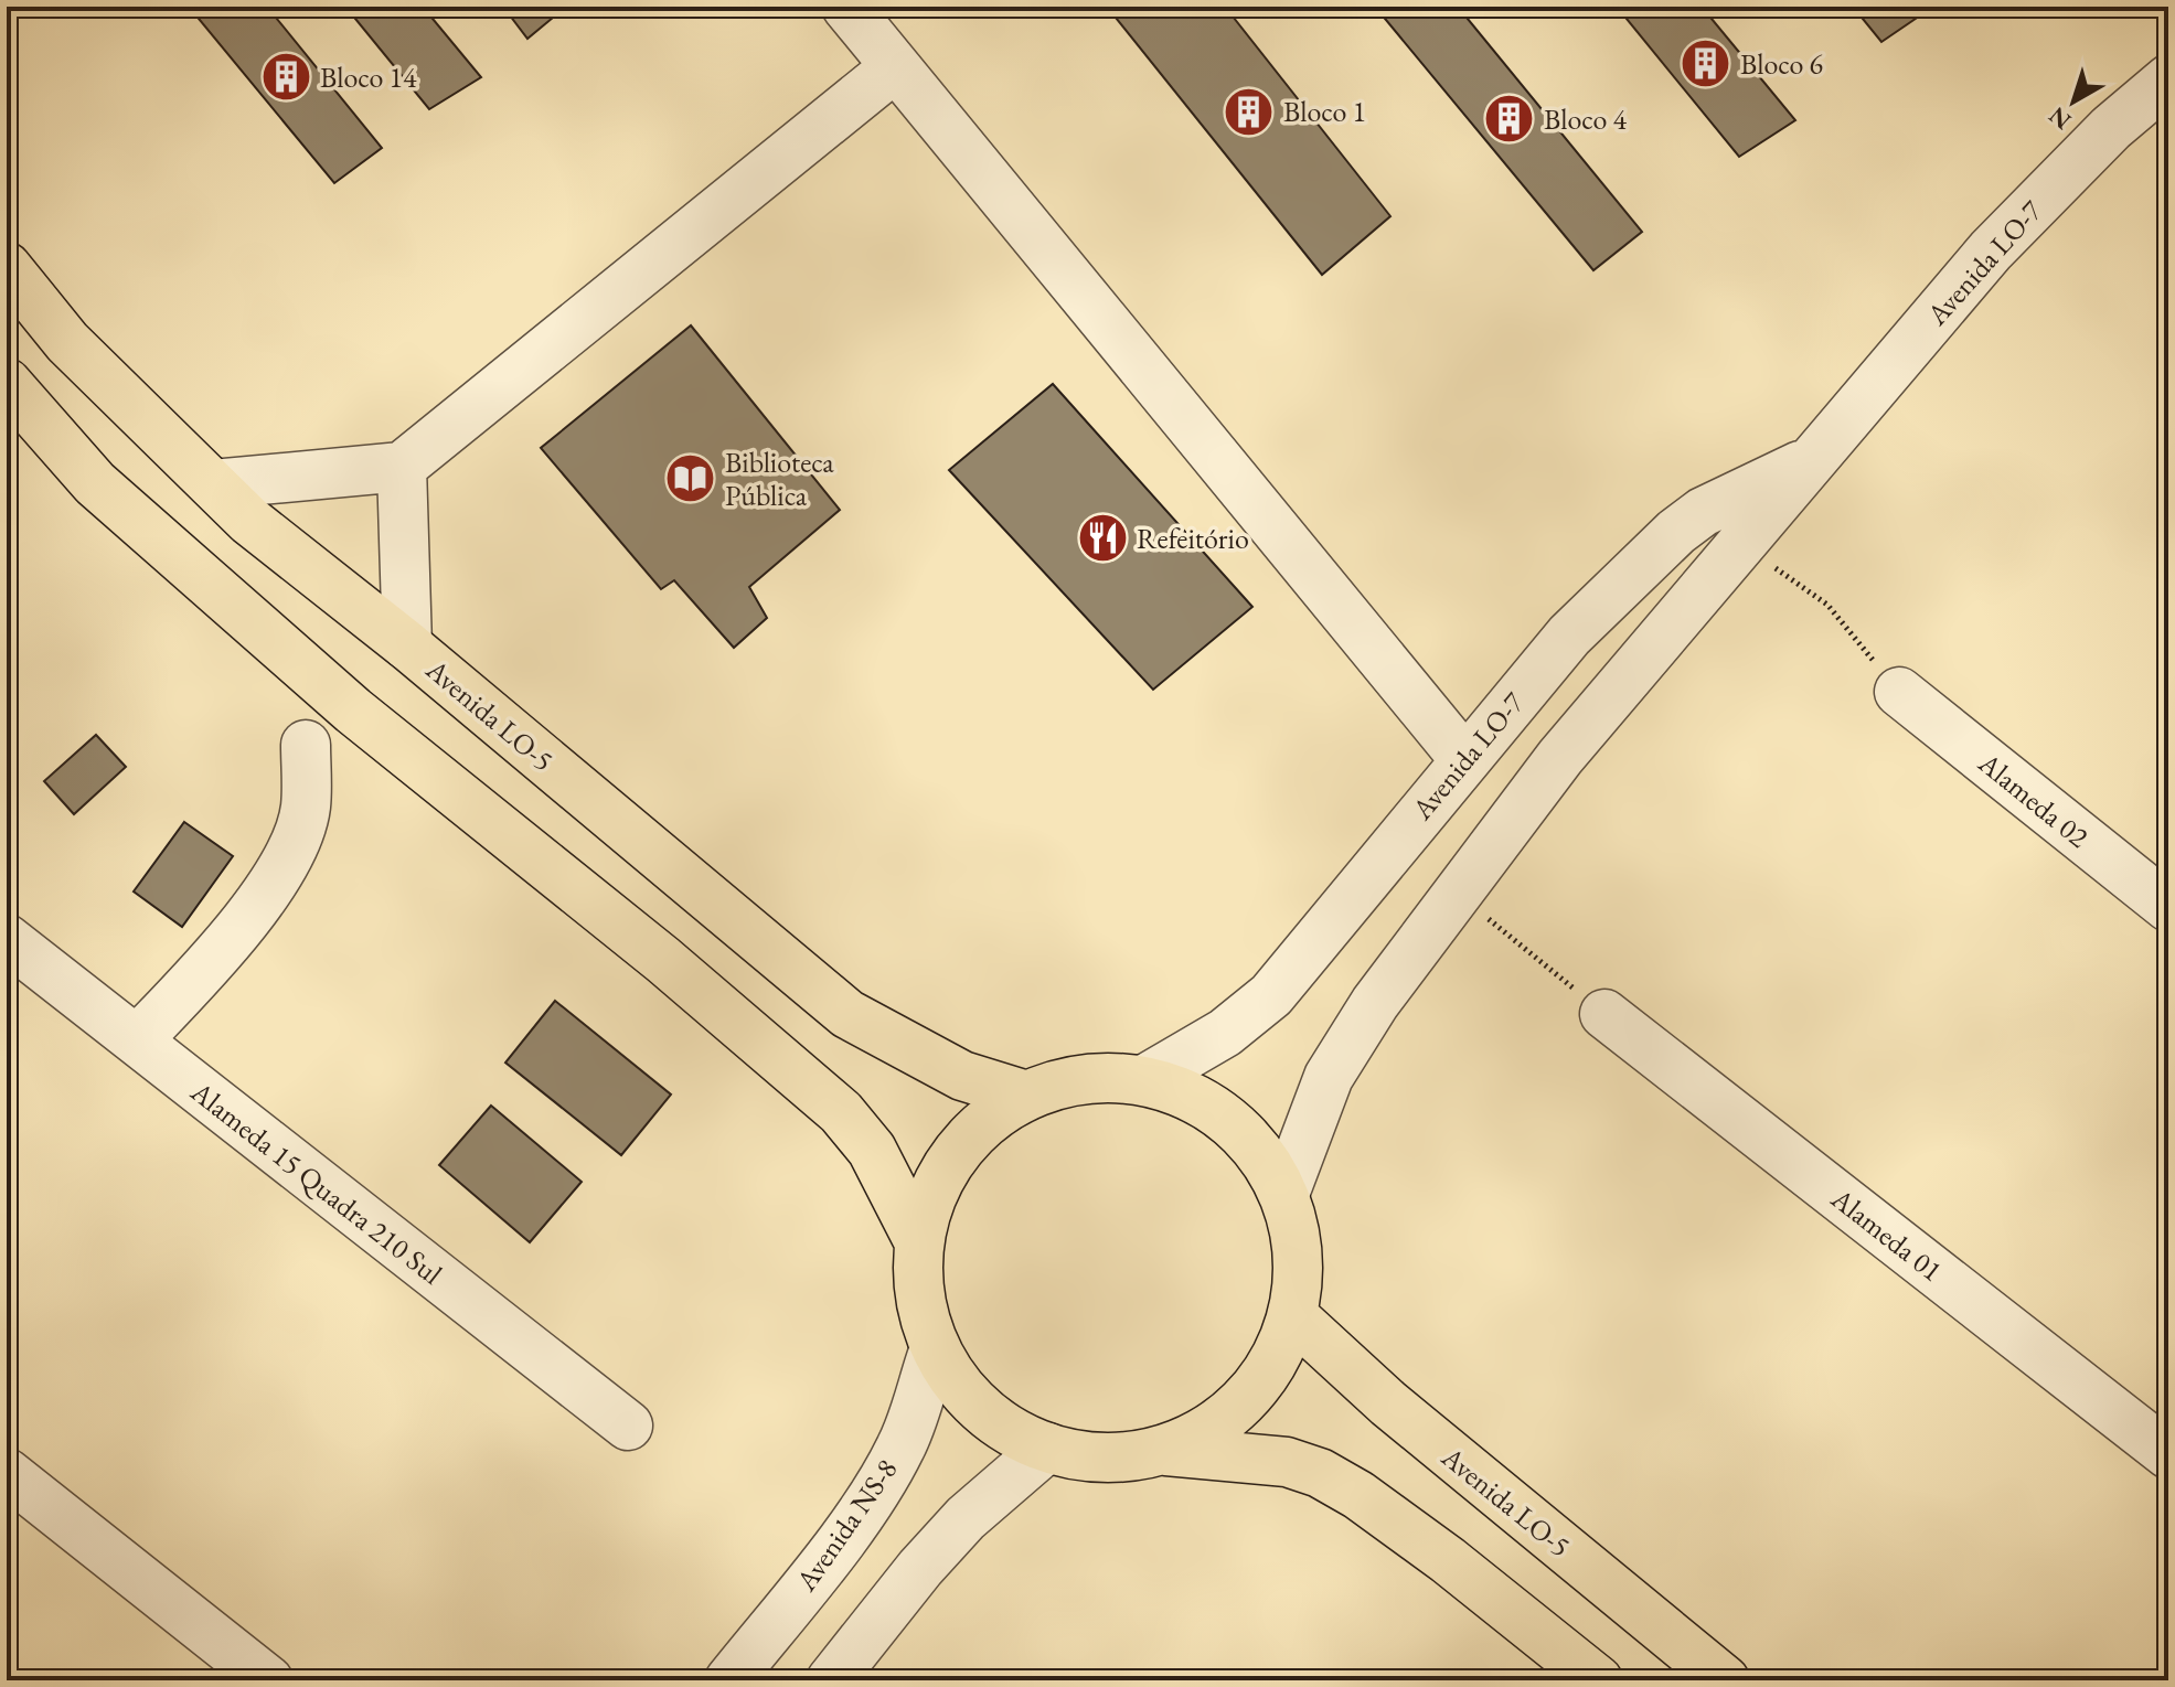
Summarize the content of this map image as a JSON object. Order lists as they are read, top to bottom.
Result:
{
  "streets": {
    "main road": ["Avenida LO-5"],
    "street": [
      "Avenida LO-7",
      "Alameda 02",
      "Alameda 15 Quadra 210 Sul",
      "Alameda 01",
      "Avenida NS-8"
    ]
  },
  "places": {
    "building": [
      "Bloco 6",
      "Bloco 14",
      "Bloco 1",
      "Bloco 4"
    ],
    "library": ["Biblioteca Pública"],
    "restaurant": ["Refeitório"]
  },
  "north": "bottom left"
}
